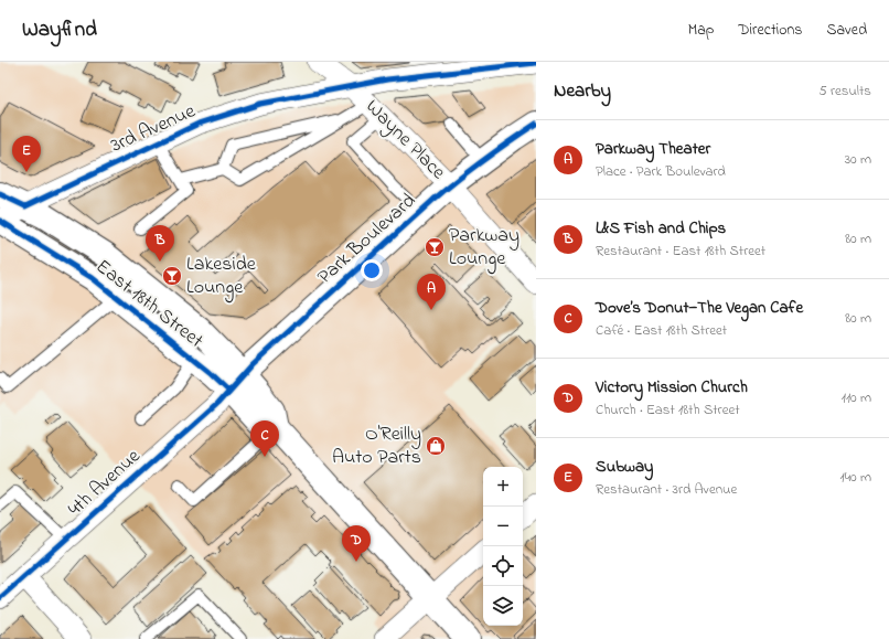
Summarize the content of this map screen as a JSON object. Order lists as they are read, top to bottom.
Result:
{
  "streets": {
    "main road": ["Park Boulevard", "East 18th Street"],
    "street": ["3rd Avenue", "Wayne Place", "4th Avenue"]
  },
  "crossings": [
    ["3rd Avenue", "Wayne Place"],
    ["3rd Avenue", "East 18th Street"],
    ["Wayne Place", "Park Boulevard"],
    ["Park Boulevard", "East 18th Street"],
    ["Park Boulevard", "4th Avenue"],
    ["East 18th Street", "4th Avenue"]
  ],
  "places": {
    "bar": ["Parkway Lounge", "Lakeside Lounge"],
    "shop": ["O'Reilly Auto Parts"]
  },
  "page": {
    "header": "Wayfind",
    "nav": ["Map", "Directions", "Saved"],
    "heading": ["Nearby", "5 results"],
    "list": [
      {
        "mark": "A",
        "name": "Parkway Theater",
        "note": "Place · Park Boulevard",
        "value": "30 m"
      },
      {
        "mark": "B",
        "name": "L&S Fish and Chips",
        "note": "Restaurant · East 18th Street",
        "value": "80 m"
      },
      {
        "mark": "C",
        "name": "Dove’s Donut—The Vegan Cafe",
        "note": "Café · East 18th Street",
        "value": "80 m"
      },
      {
        "mark": "D",
        "name": "Victory Mission Church",
        "note": "Church · East 18th Street",
        "value": "110 m"
      },
      {
        "mark": "E",
        "name": "Subway",
        "note": "Restaurant · 3rd Avenue",
        "value": "140 m"
      }
    ],
    "pins": [
      "E",
      "B",
      "A",
      "C",
      "D"
    ],
    "map_buttons": ["+", "−"]
  }
}
